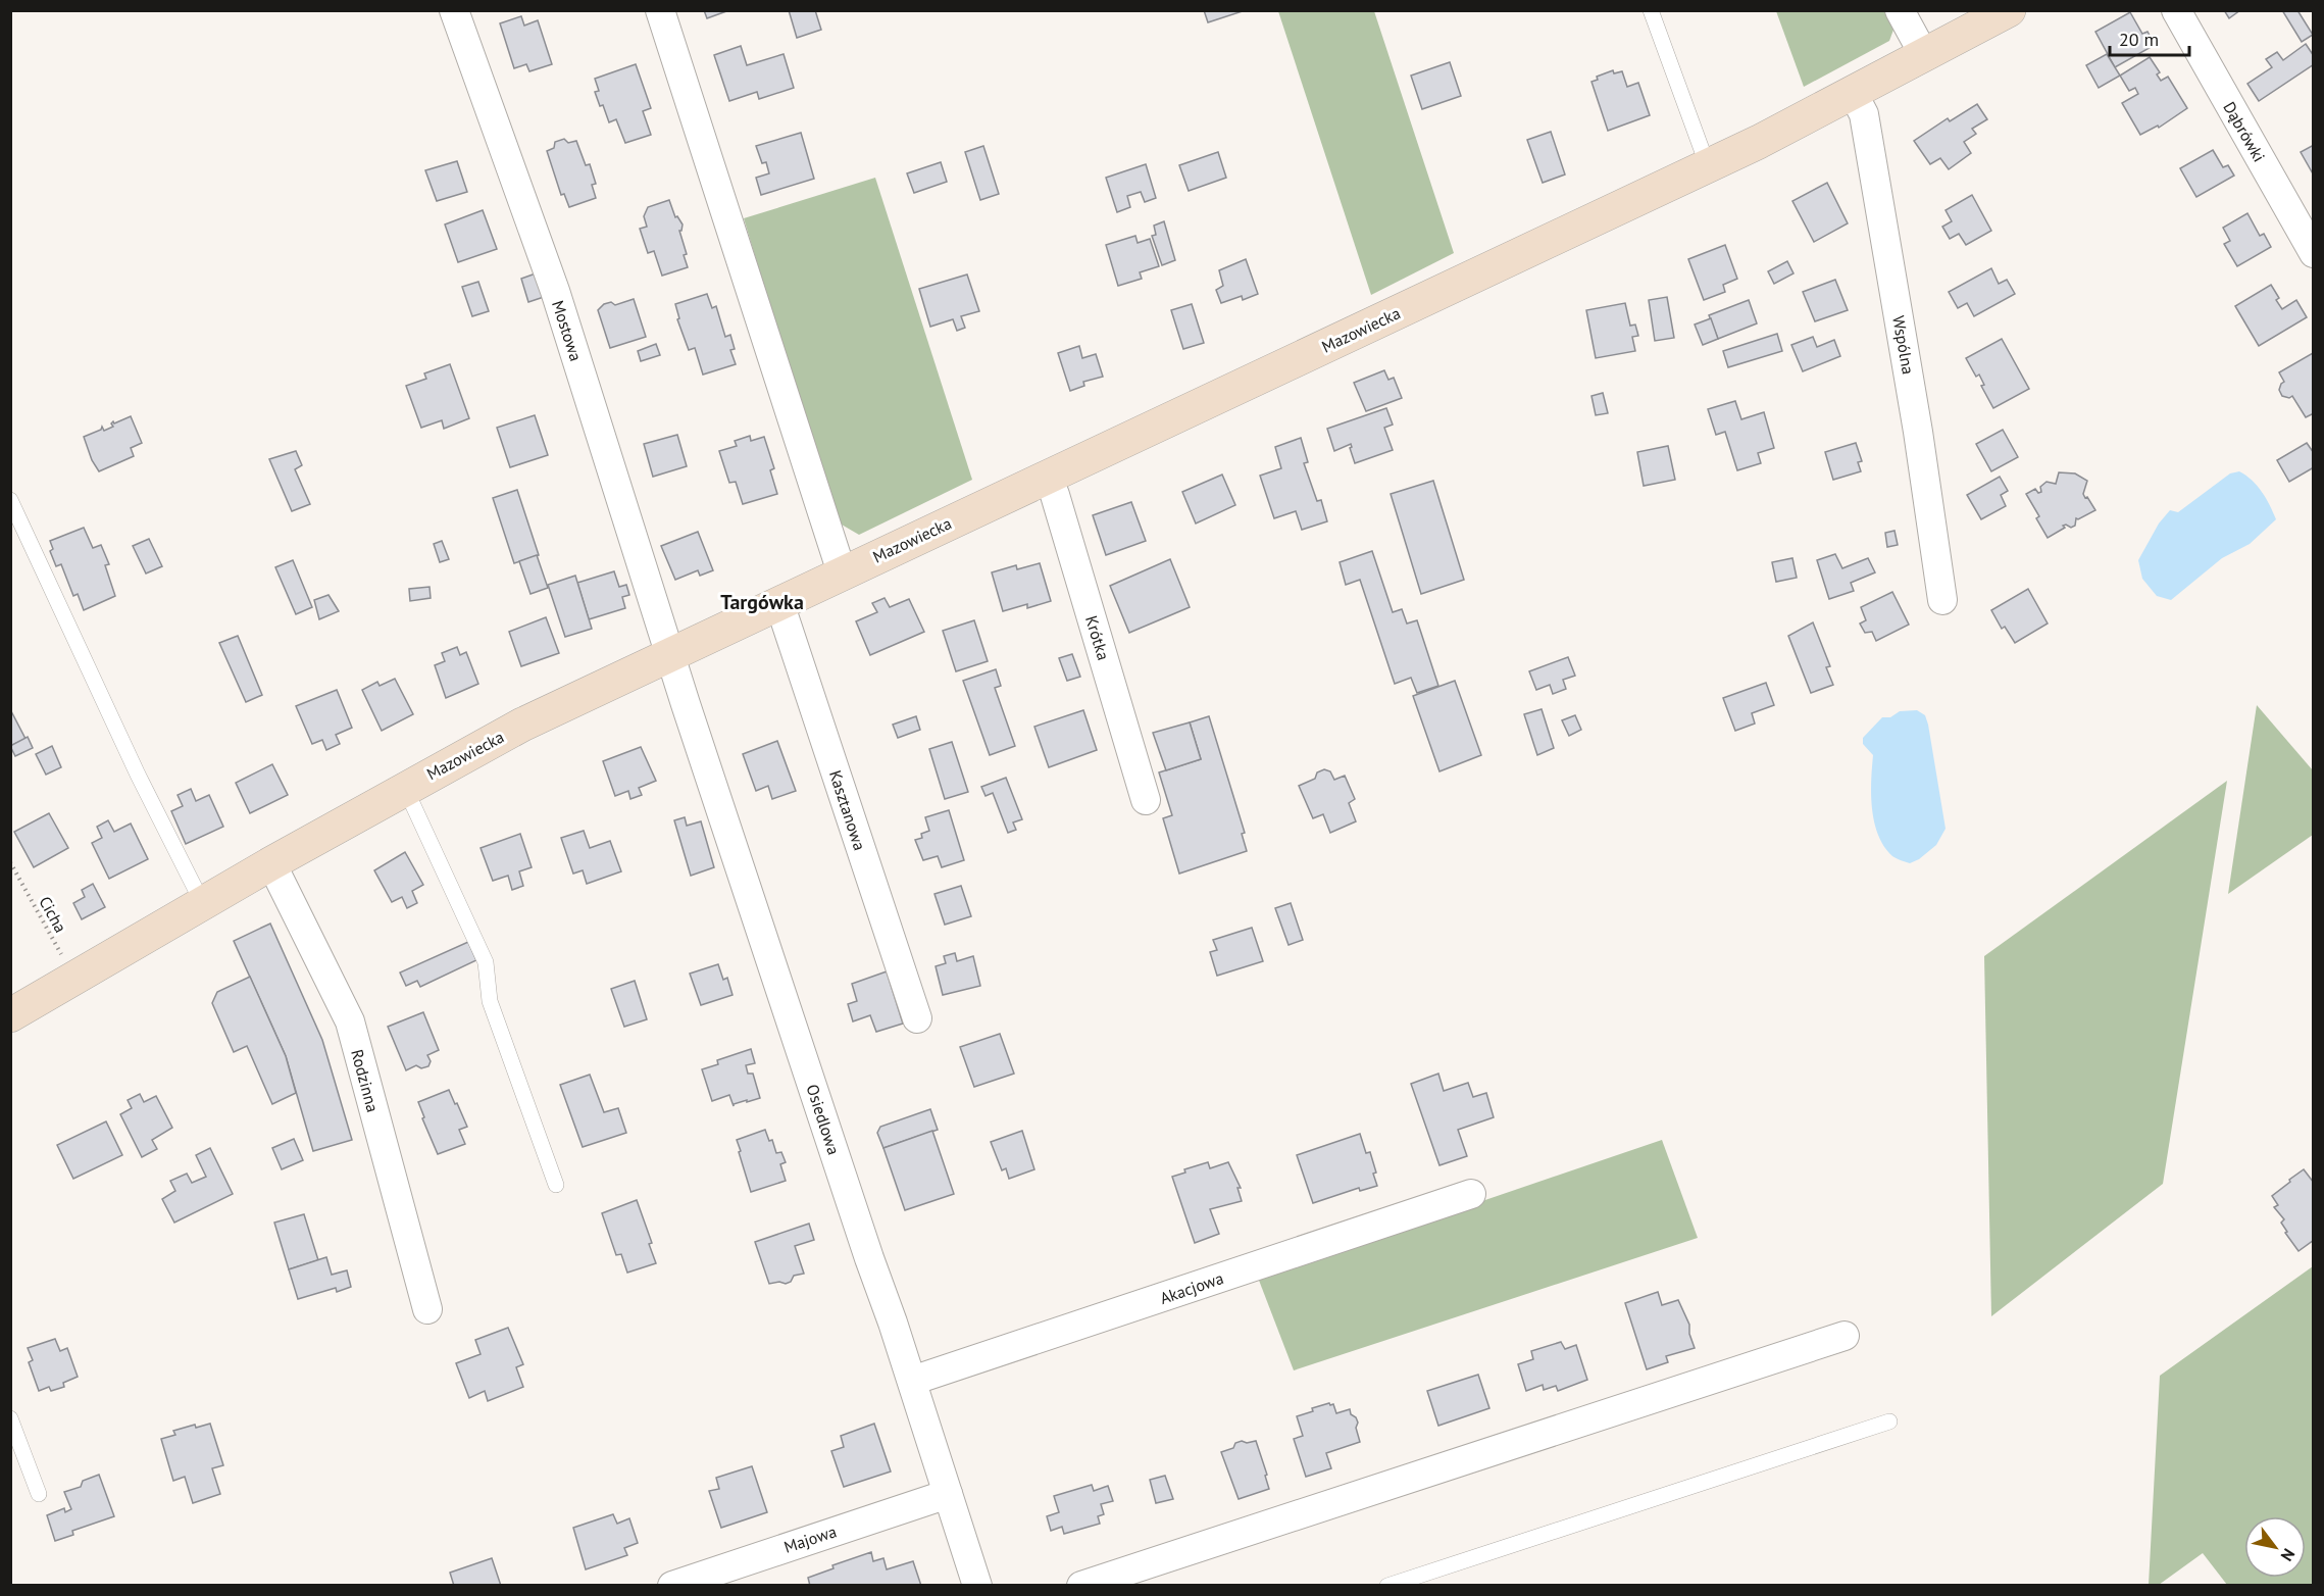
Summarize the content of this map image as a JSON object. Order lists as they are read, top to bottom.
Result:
{
  "streets": {
    "street": [
      "Dąbrówki",
      "Mazowiecka",
      "Mostowa",
      "Wspólna",
      "Krótka",
      "Kasztanowa",
      "Rodzinna",
      "Osiedlowa",
      "Akacjowa",
      "Majowa"
    ],
    "path": ["Cicha"]
  },
  "crossings": [
    ["Mazowiecka", "Mostowa"],
    ["Mazowiecka", "Wspólna"],
    ["Mazowiecka", "Krótka"],
    ["Mazowiecka", "Kasztanowa"],
    ["Mazowiecka", "Cicha"],
    ["Mazowiecka", "Rodzinna"],
    ["Mazowiecka", "Osiedlowa"],
    ["Mostowa", "Osiedlowa"],
    ["Osiedlowa", "Akacjowa"],
    ["Osiedlowa", "Majowa"]
  ],
  "districts": ["Targówka"],
  "scale_bar": "20 m",
  "north": "bottom right"
}
